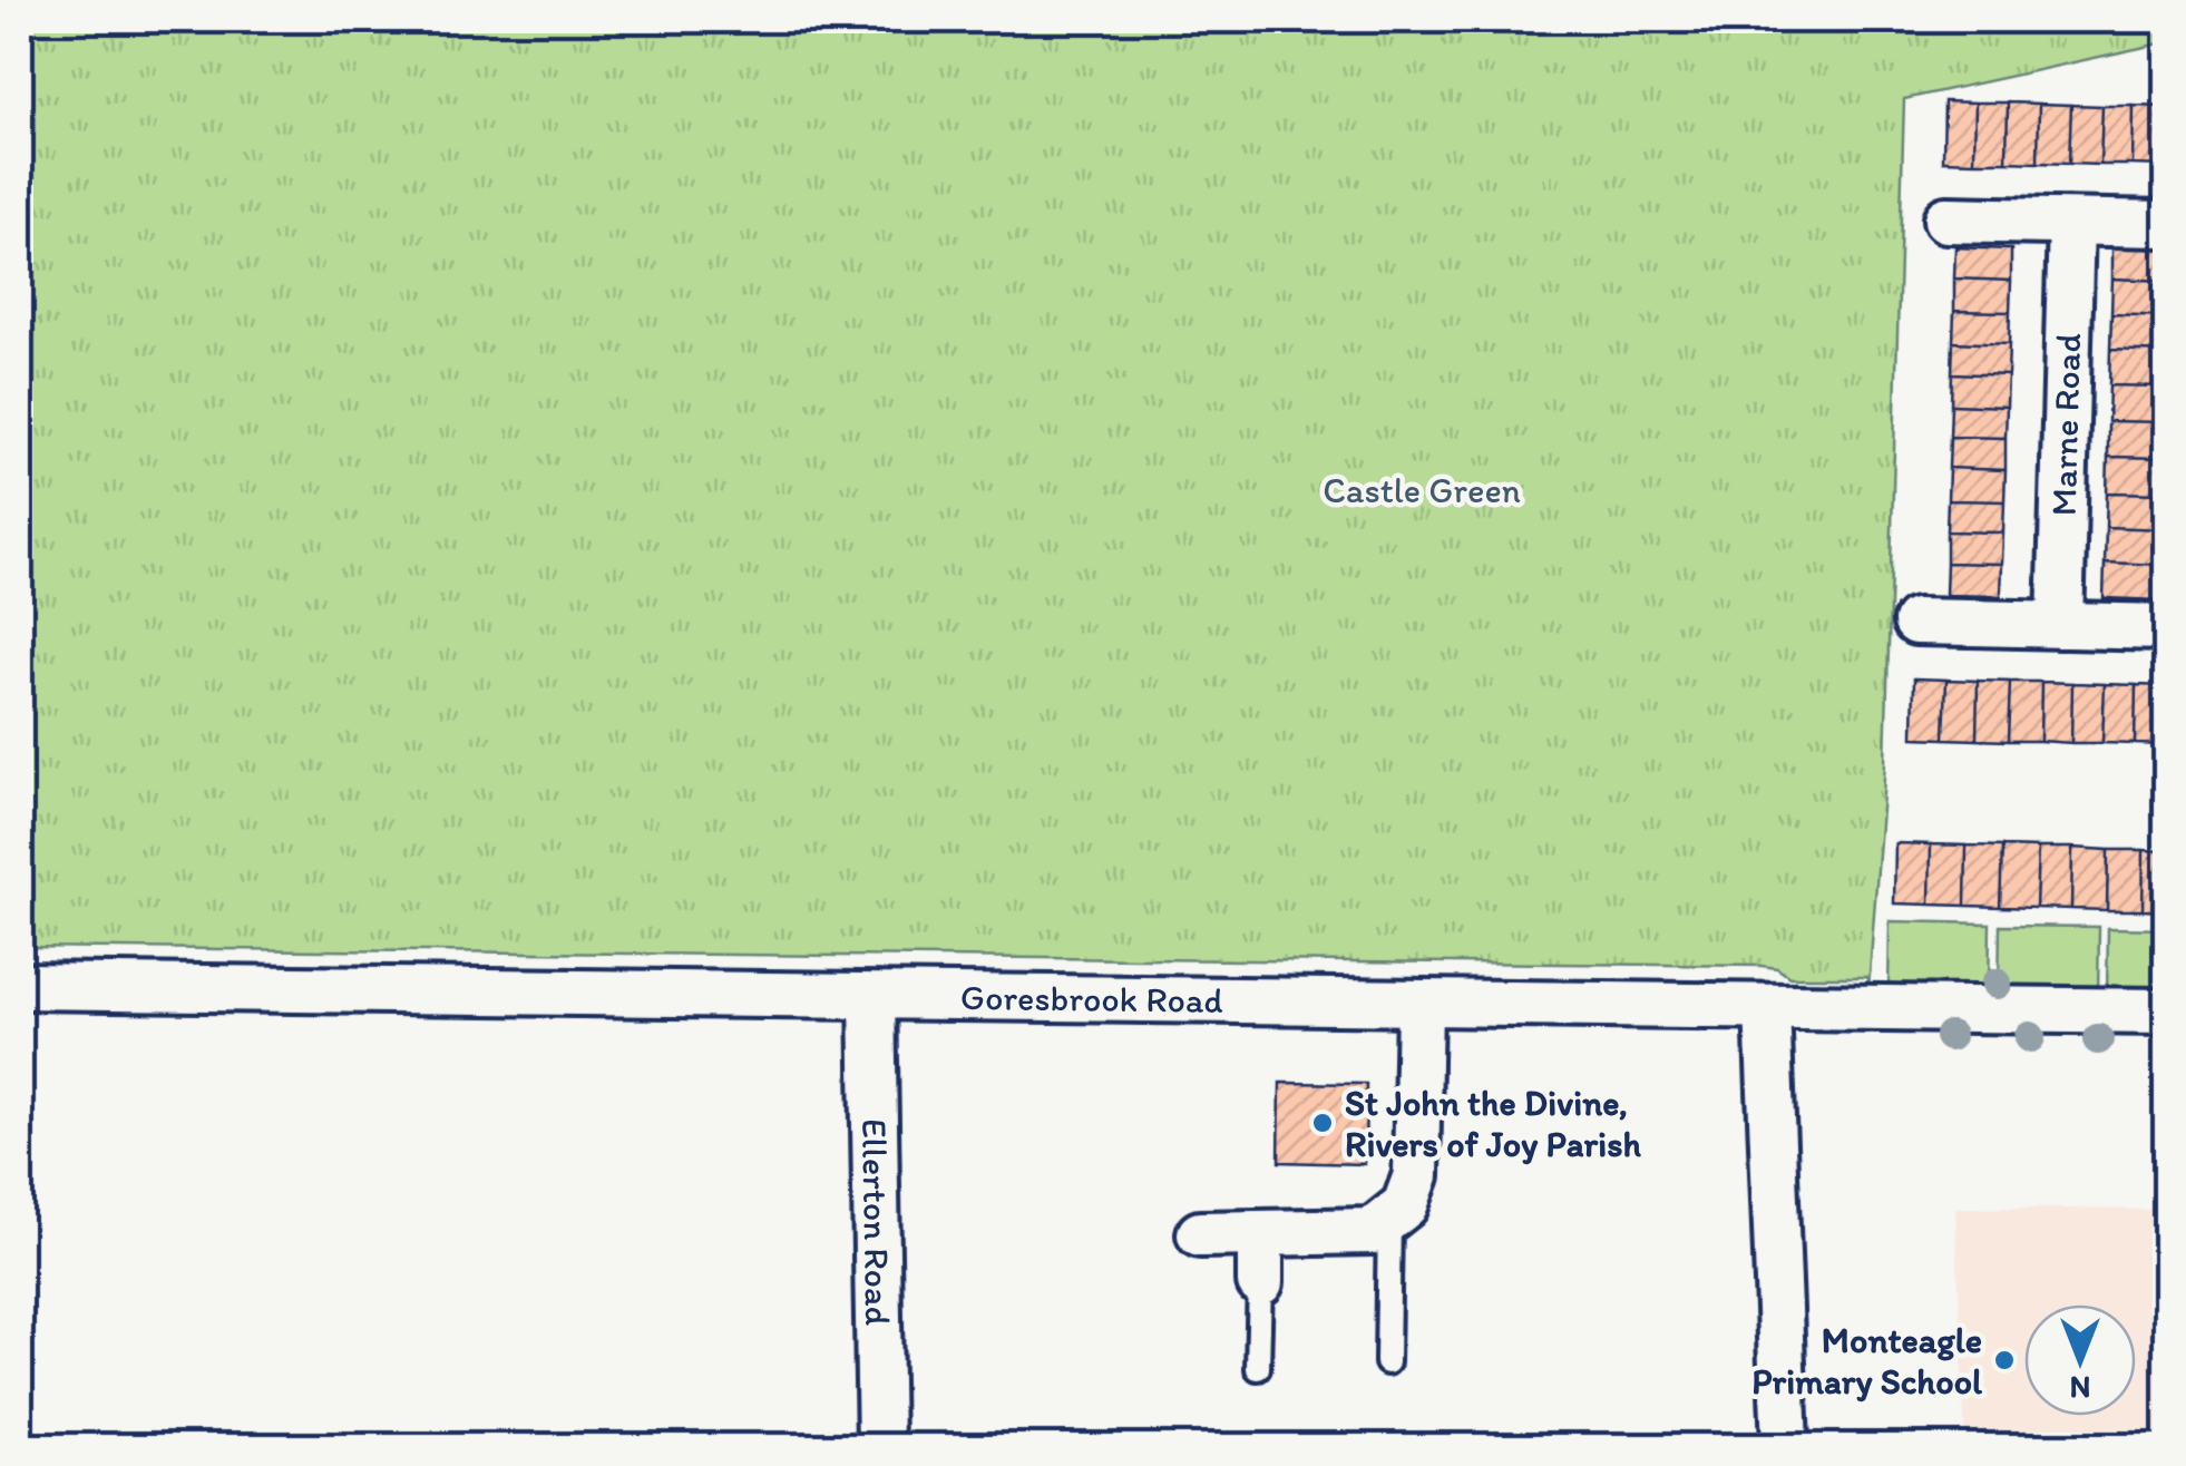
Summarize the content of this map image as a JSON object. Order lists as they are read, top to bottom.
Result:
{
  "streets": {
    "street": ["Marne Road", "Goresbrook Road", "Ellerton Road"]
  },
  "crossings": [
    ["Goresbrook Road", "Ellerton Road"]
  ],
  "parks": ["Castle Green"],
  "places": ["St John the Divine, Rivers of Joy Parish", "Monteagle Primary School"],
  "north": "bottom"
}
